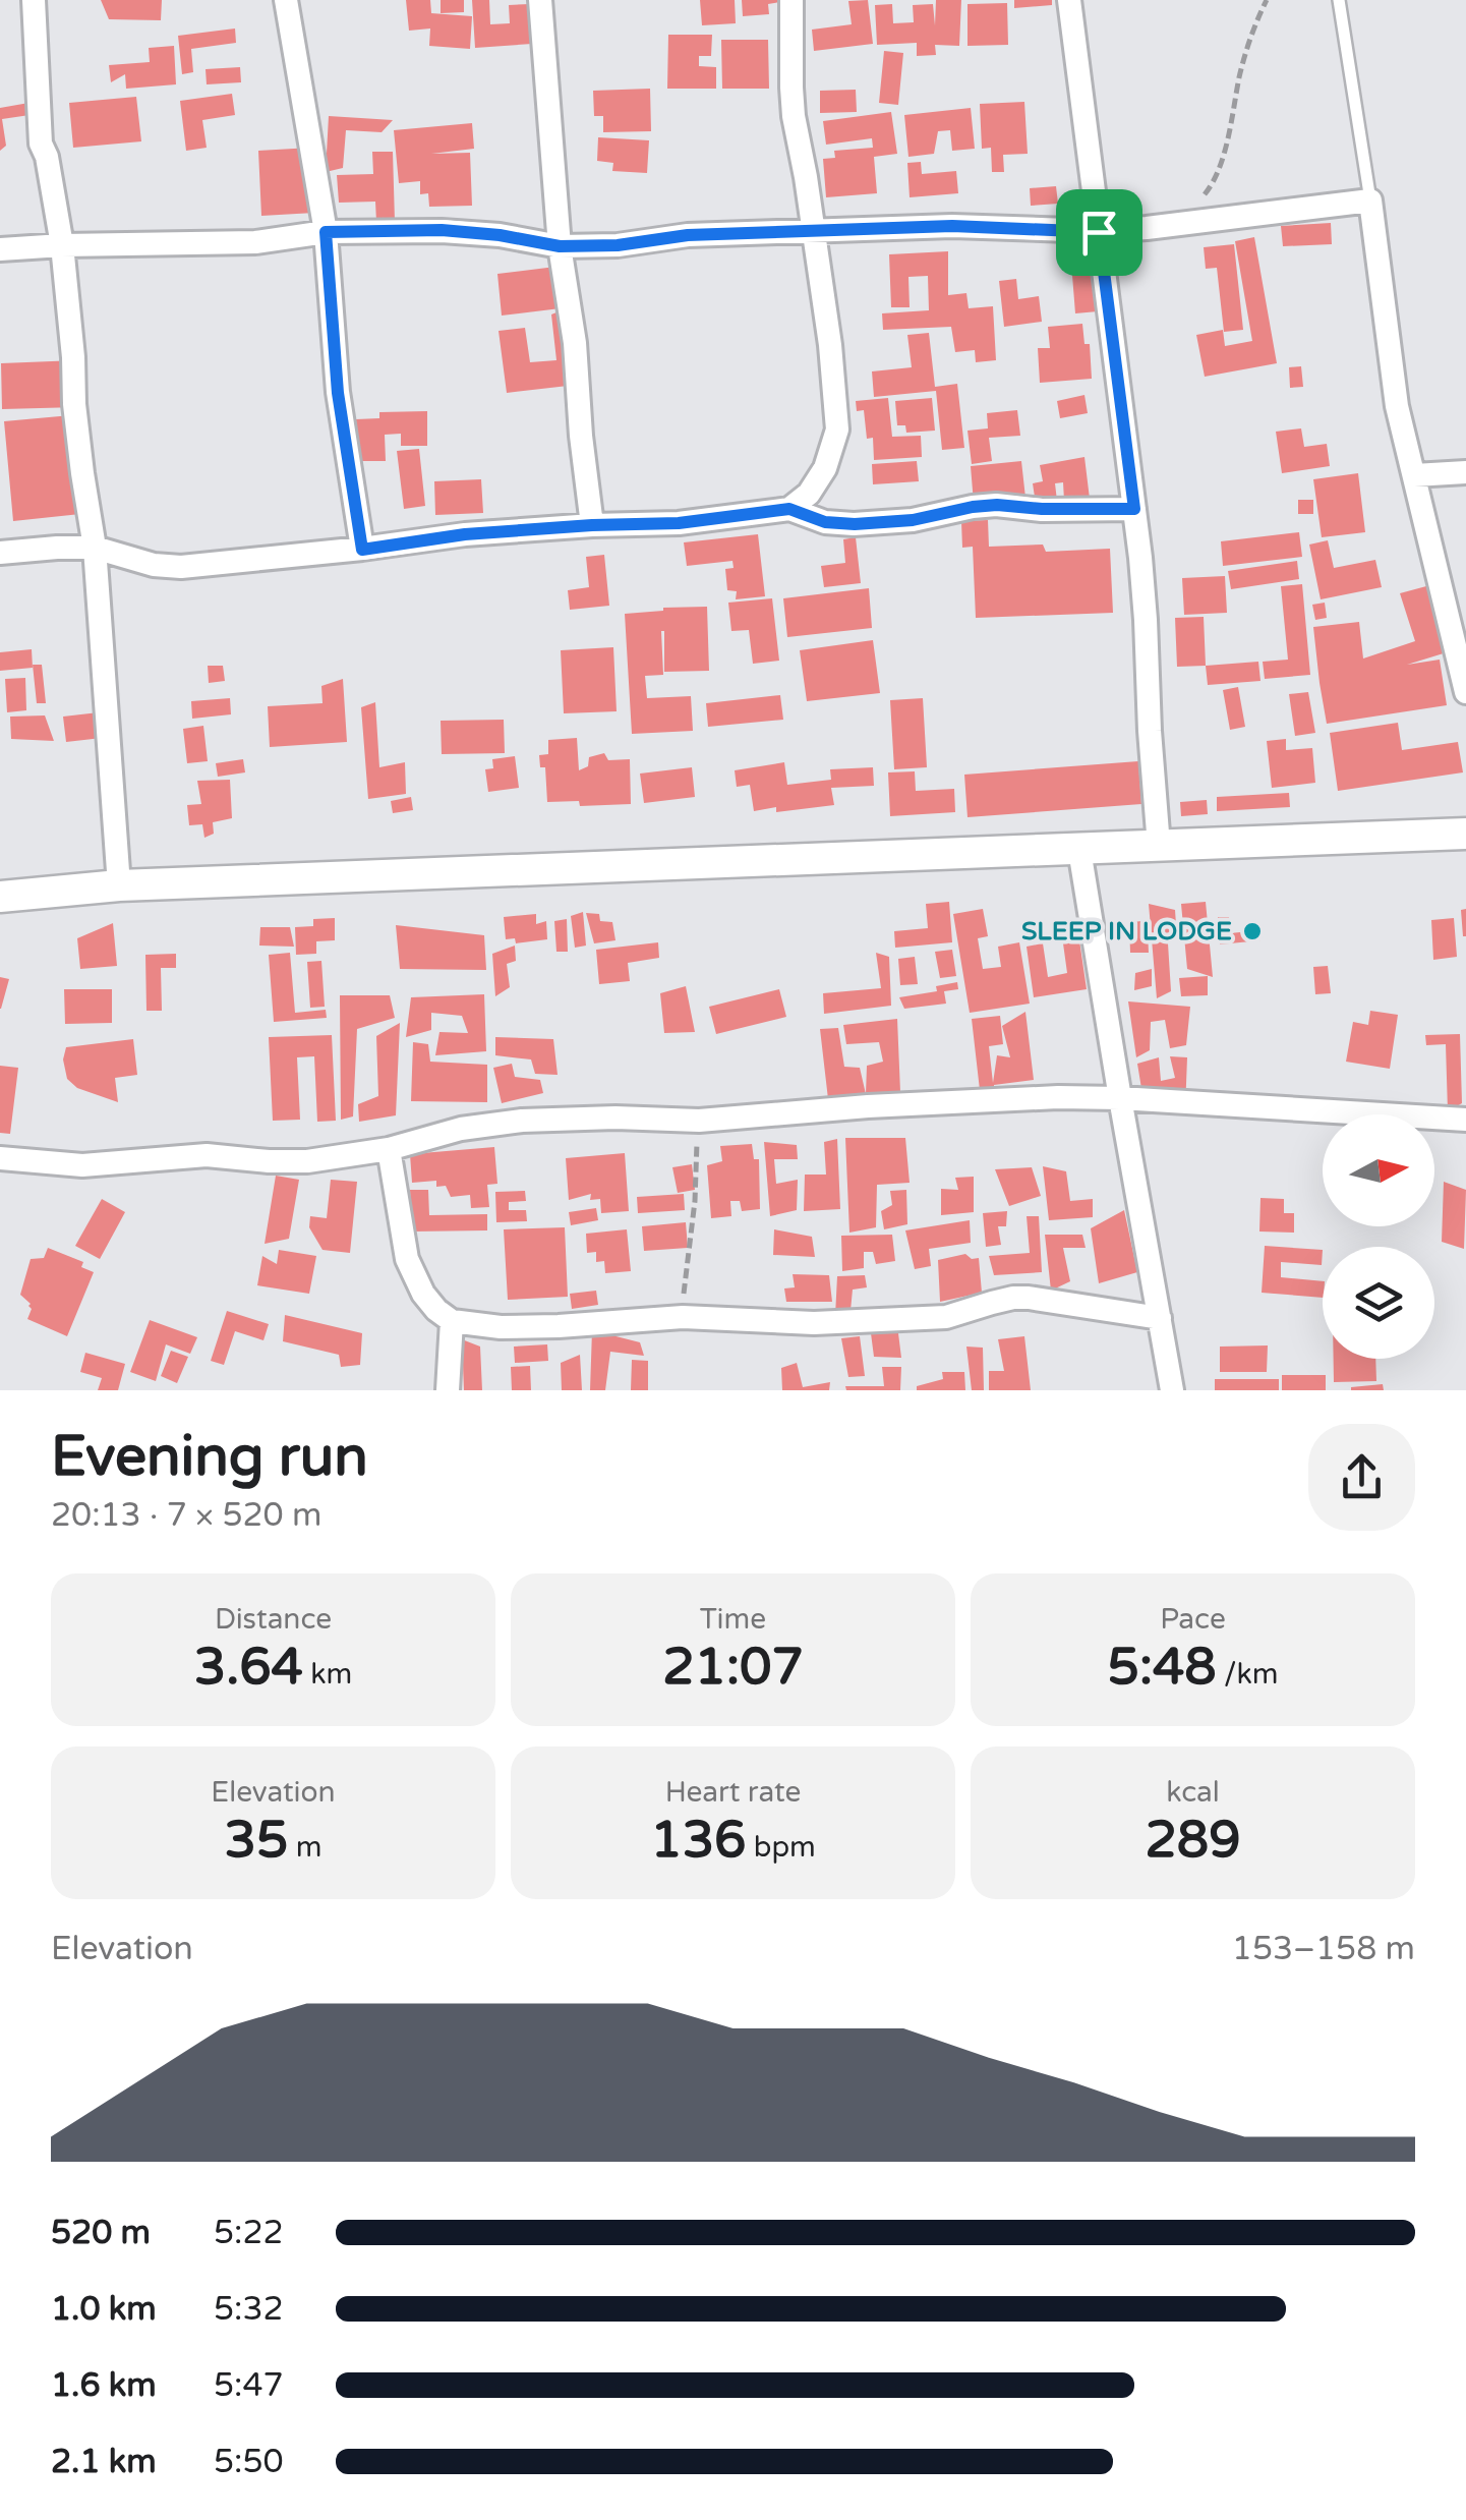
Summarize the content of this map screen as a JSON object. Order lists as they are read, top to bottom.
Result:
{
  "places": ["SLEEP IN LODGE"],
  "north": "right",
  "page": {
    "heading": ["Evening run", "20:13 · 7 × 520 m"],
    "stats": [
      ["Distance", "3.64 km"],
      ["Time", "21:07"],
      ["Pace", "5:48 /km"],
      ["Elevation", "35 m"],
      ["Heart rate", "136 bpm"],
      ["kcal", "289"]
    ],
    "chart": ["Elevation", "153–158 m"],
    "list": [
      {
        "name": "520 m",
        "note": "5:22"
      },
      {
        "name": "1.0 km",
        "note": "5:32"
      },
      {
        "name": "1.6 km",
        "note": "5:47"
      },
      {
        "name": "2.1 km",
        "note": "5:50"
      }
    ]
  }
}
